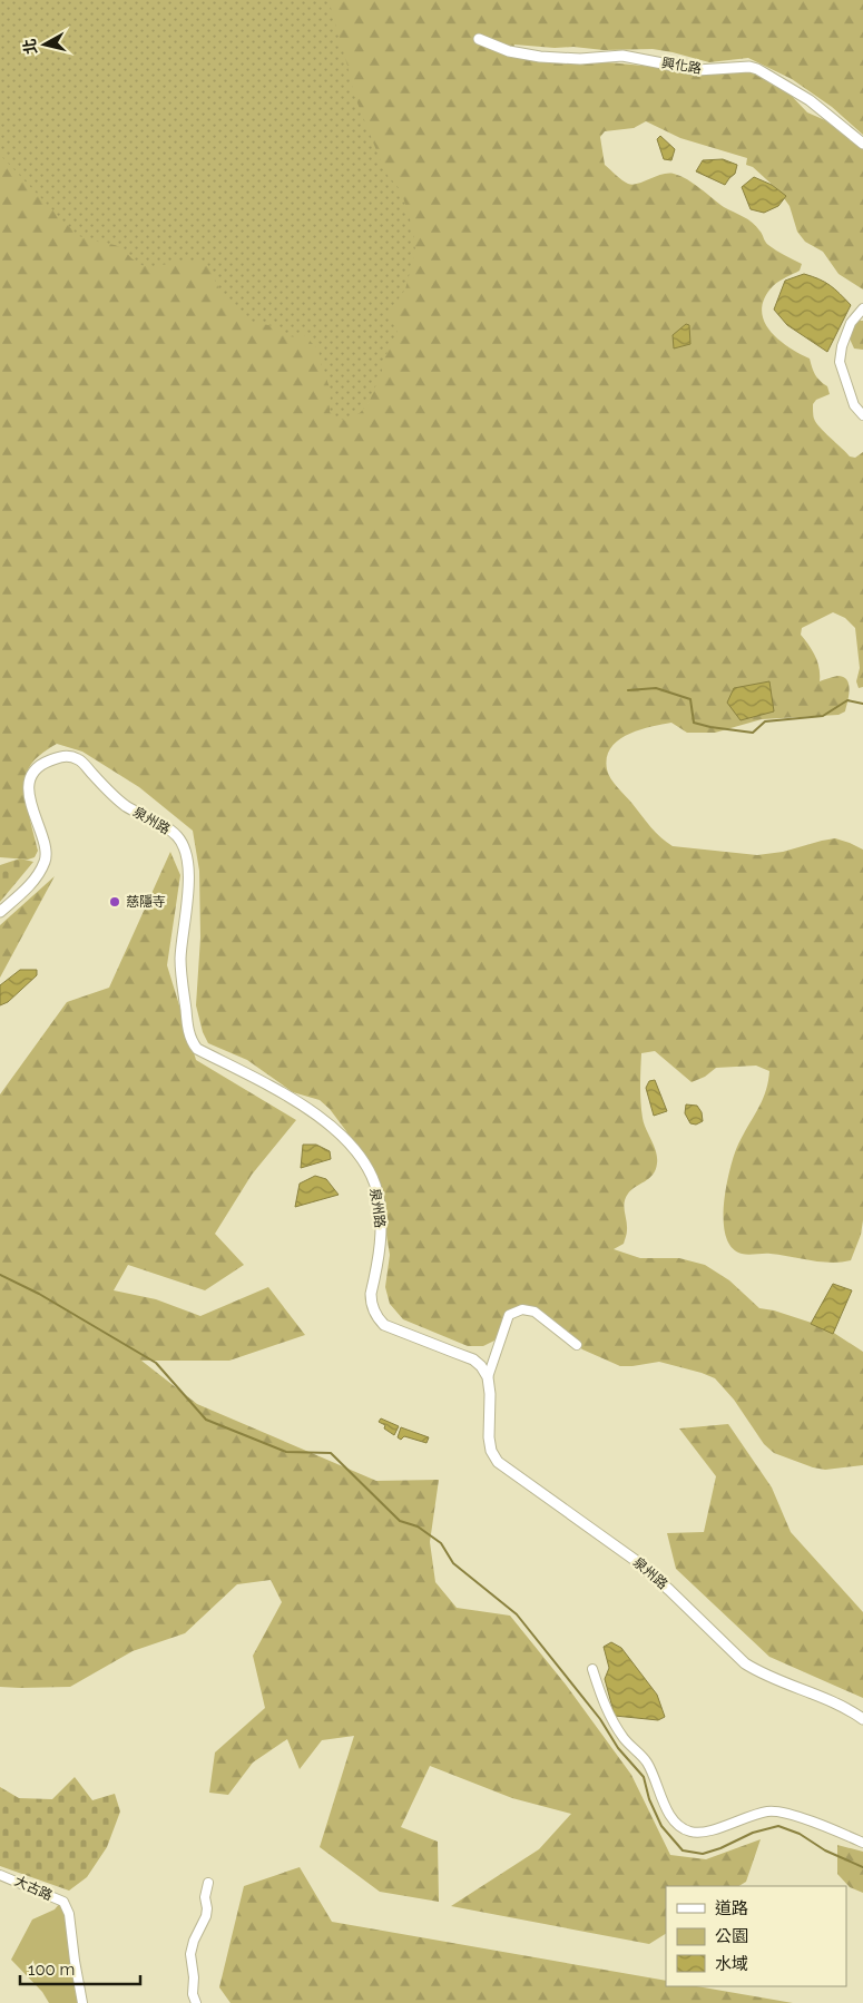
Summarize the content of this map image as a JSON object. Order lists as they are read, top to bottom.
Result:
{
  "streets": {
    "street": ["興化路", "泉州路", "大古路"]
  },
  "places": ["慈隱寺"],
  "legend": ["道路", "公園", "水域"],
  "scale_bar": "100 m",
  "north": "left"
}
